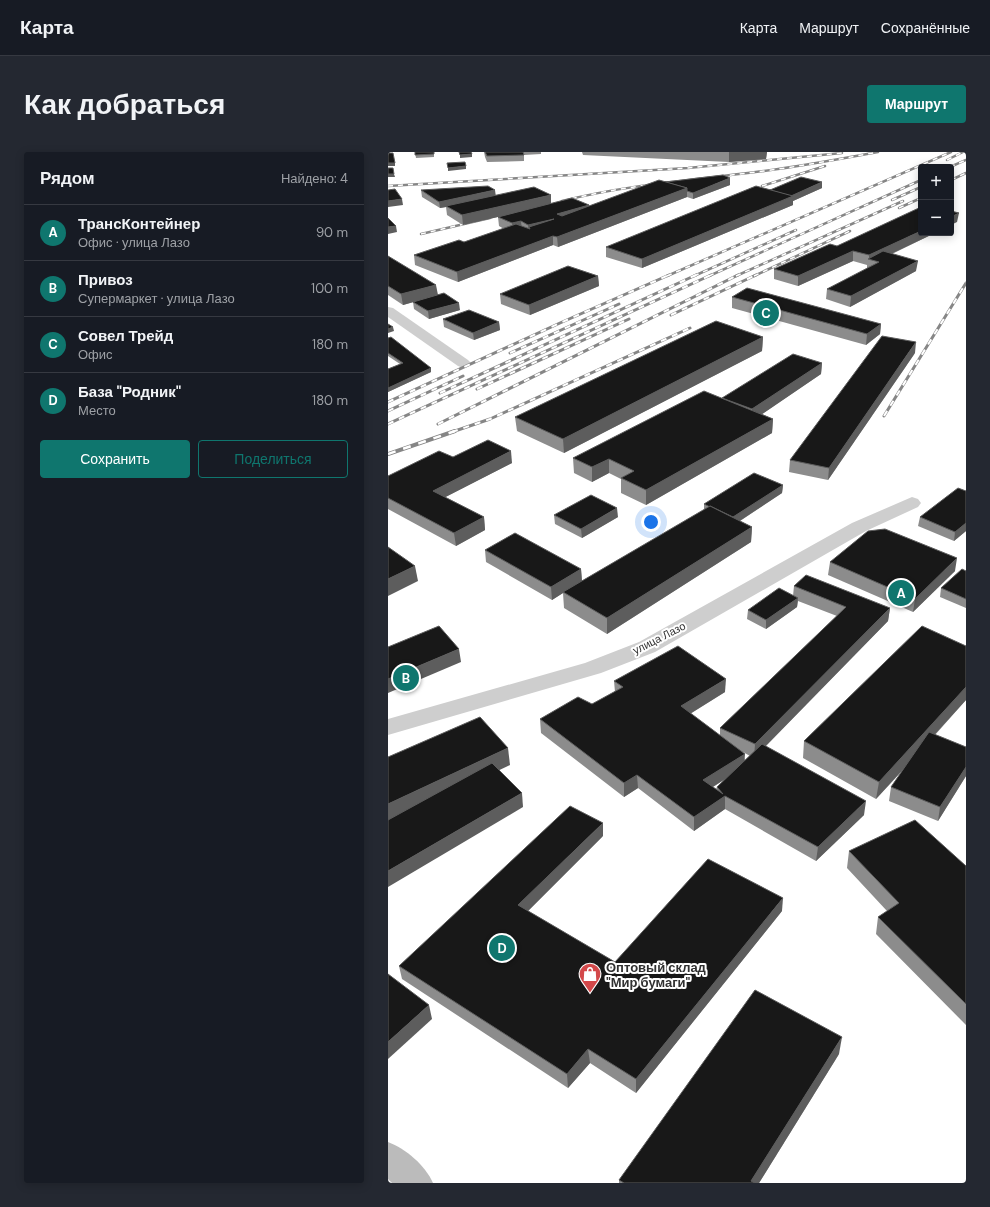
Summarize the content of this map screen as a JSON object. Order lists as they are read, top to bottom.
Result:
{
  "streets": {
    "street": ["улица Лазо"]
  },
  "places": {
    "shop": ["Оптовый склад \"Мир бумаги\""]
  },
  "page": {
    "header": "Карта",
    "nav": ["Карта", "Маршрут", "Сохранённые"],
    "buttons": [
      "Маршрут",
      ["Сохранить", "Поделиться"]
    ],
    "title": "Как добраться",
    "heading": ["Рядом", "Найдено: 4"],
    "map_buttons": ["+", "−"],
    "list": [
      {
        "mark": "A",
        "name": "ТрансКонтейнер",
        "note": "Офис · улица Лазо",
        "value": "90 m"
      },
      {
        "mark": "B",
        "name": "Привоз",
        "note": "Супермаркет · улица Лазо",
        "value": "100 m"
      },
      {
        "mark": "C",
        "name": "Совел Трейд",
        "note": "Офис",
        "value": "180 m"
      },
      {
        "mark": "D",
        "name": "База \"Родник\"",
        "note": "Место",
        "value": "180 m"
      }
    ],
    "pins": [
      "C",
      "A",
      "B",
      "D"
    ]
  }
}
